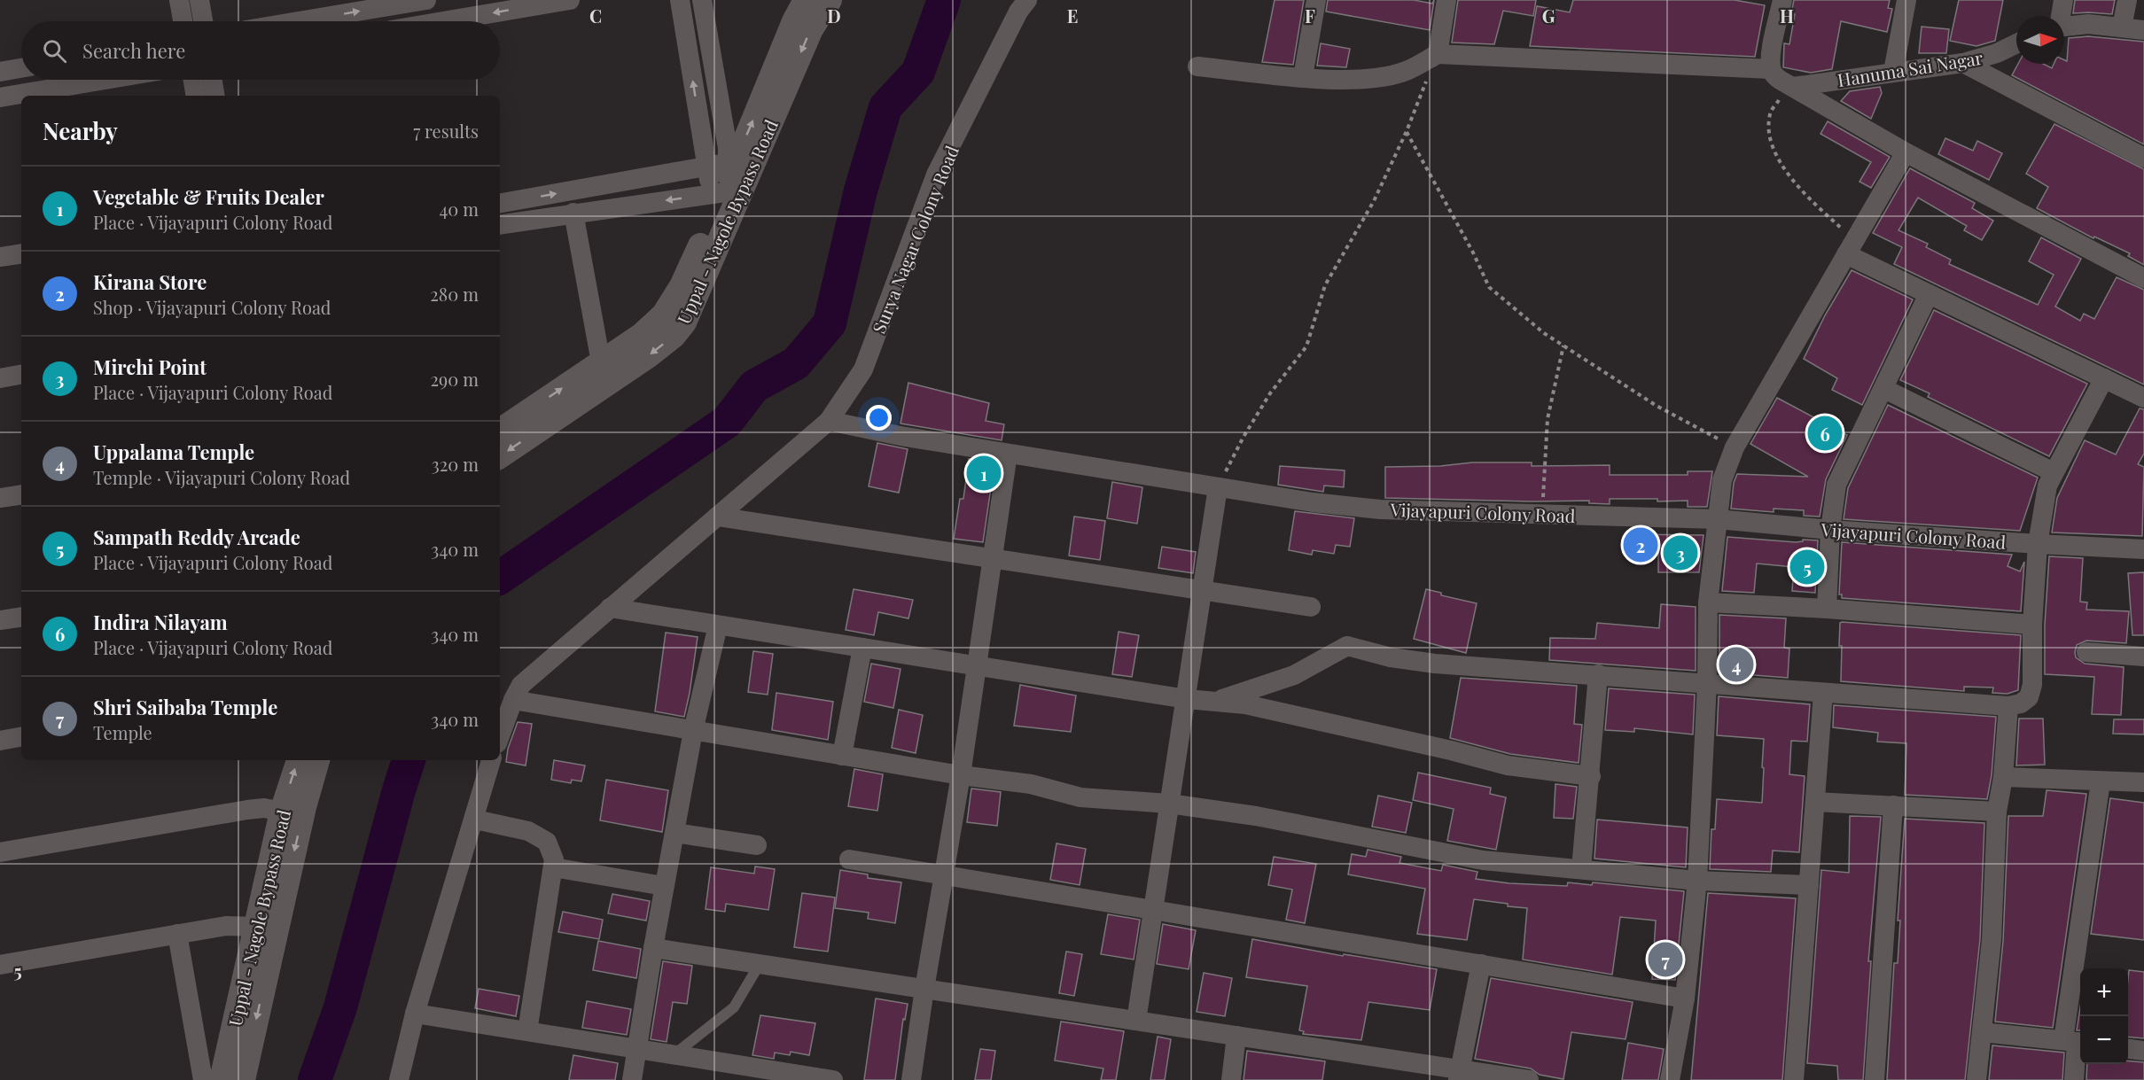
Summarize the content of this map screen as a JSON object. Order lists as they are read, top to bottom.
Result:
{
  "streets": {
    "street": [
      "Hanuma Sai Nagar",
      "Uppal - Nagole Bypass Road",
      "Surya Nagar Colony Road",
      "Vijayapuri Colony Road"
    ]
  },
  "crossings": [
    ["Surya Nagar Colony Road", "Vijayapuri Colony Road"]
  ],
  "north": "right",
  "page": {
    "search": "Search here",
    "heading": ["Nearby", "7 results"],
    "list": [
      {
        "mark": "1",
        "name": "Vegetable & Fruits Dealer",
        "note": "Place · Vijayapuri Colony Road",
        "value": "40 m"
      },
      {
        "mark": "2",
        "name": "Kirana Store",
        "note": "Shop · Vijayapuri Colony Road",
        "value": "280 m"
      },
      {
        "mark": "3",
        "name": "Mirchi Point",
        "note": "Place · Vijayapuri Colony Road",
        "value": "290 m"
      },
      {
        "mark": "4",
        "name": "Uppalama Temple",
        "note": "Temple · Vijayapuri Colony Road",
        "value": "320 m"
      },
      {
        "mark": "5",
        "name": "Sampath Reddy Arcade",
        "note": "Place · Vijayapuri Colony Road",
        "value": "340 m"
      },
      {
        "mark": "6",
        "name": "Indira Nilayam",
        "note": "Place · Vijayapuri Colony Road",
        "value": "340 m"
      },
      {
        "mark": "7",
        "name": "Shri Saibaba Temple",
        "note": "Temple",
        "value": "340 m"
      }
    ],
    "pins": [
      "6",
      "1",
      "2",
      "3",
      "5",
      "4",
      "7"
    ],
    "map_buttons": ["+", "−"]
  },
  "grid": {
    "columns": [
      "C",
      "D",
      "E",
      "F",
      "G",
      "H"
    ],
    "rows": ["5"]
  }
}
